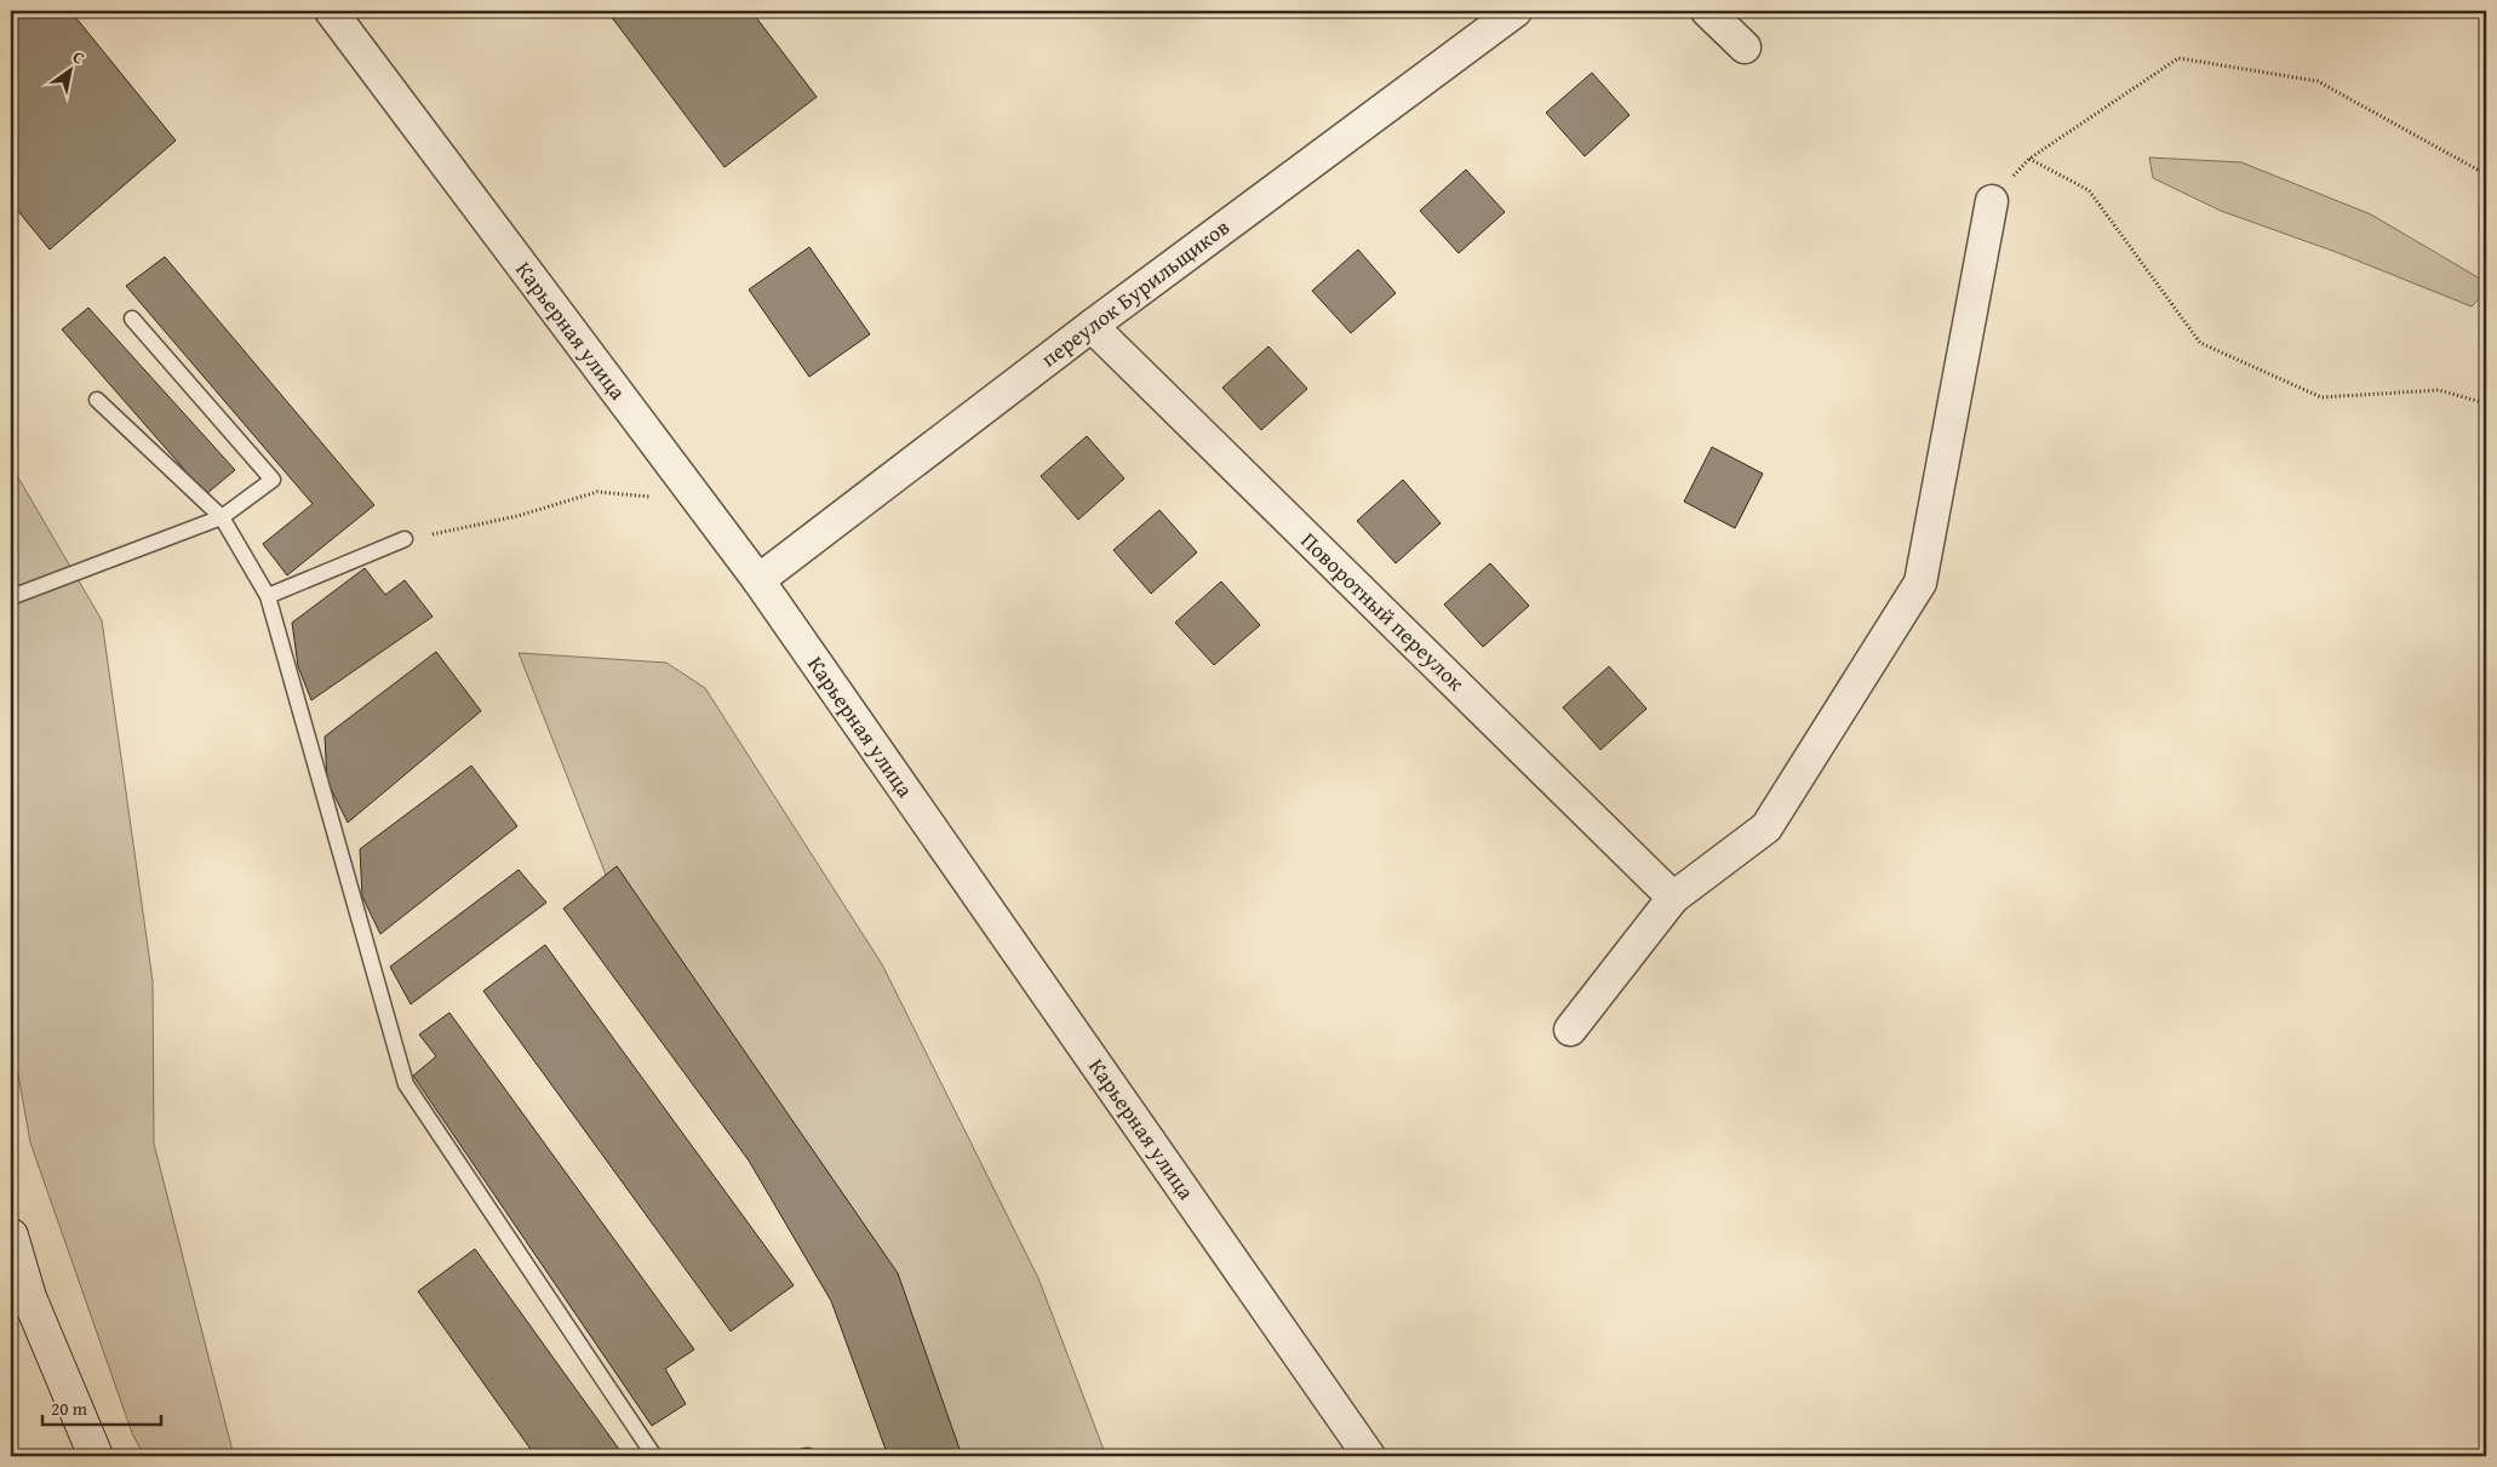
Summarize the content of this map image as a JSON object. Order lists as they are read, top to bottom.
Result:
{
  "streets": {
    "street": ["переулок Бурильщиков", "Карьерная улица", "Поворотный переулок"]
  },
  "crossings": [
    ["переулок Бурильщиков", "Карьерная улица"],
    ["переулок Бурильщиков", "Поворотный переулок"]
  ],
  "scale_bar": "20 m",
  "north": "top right"
}
